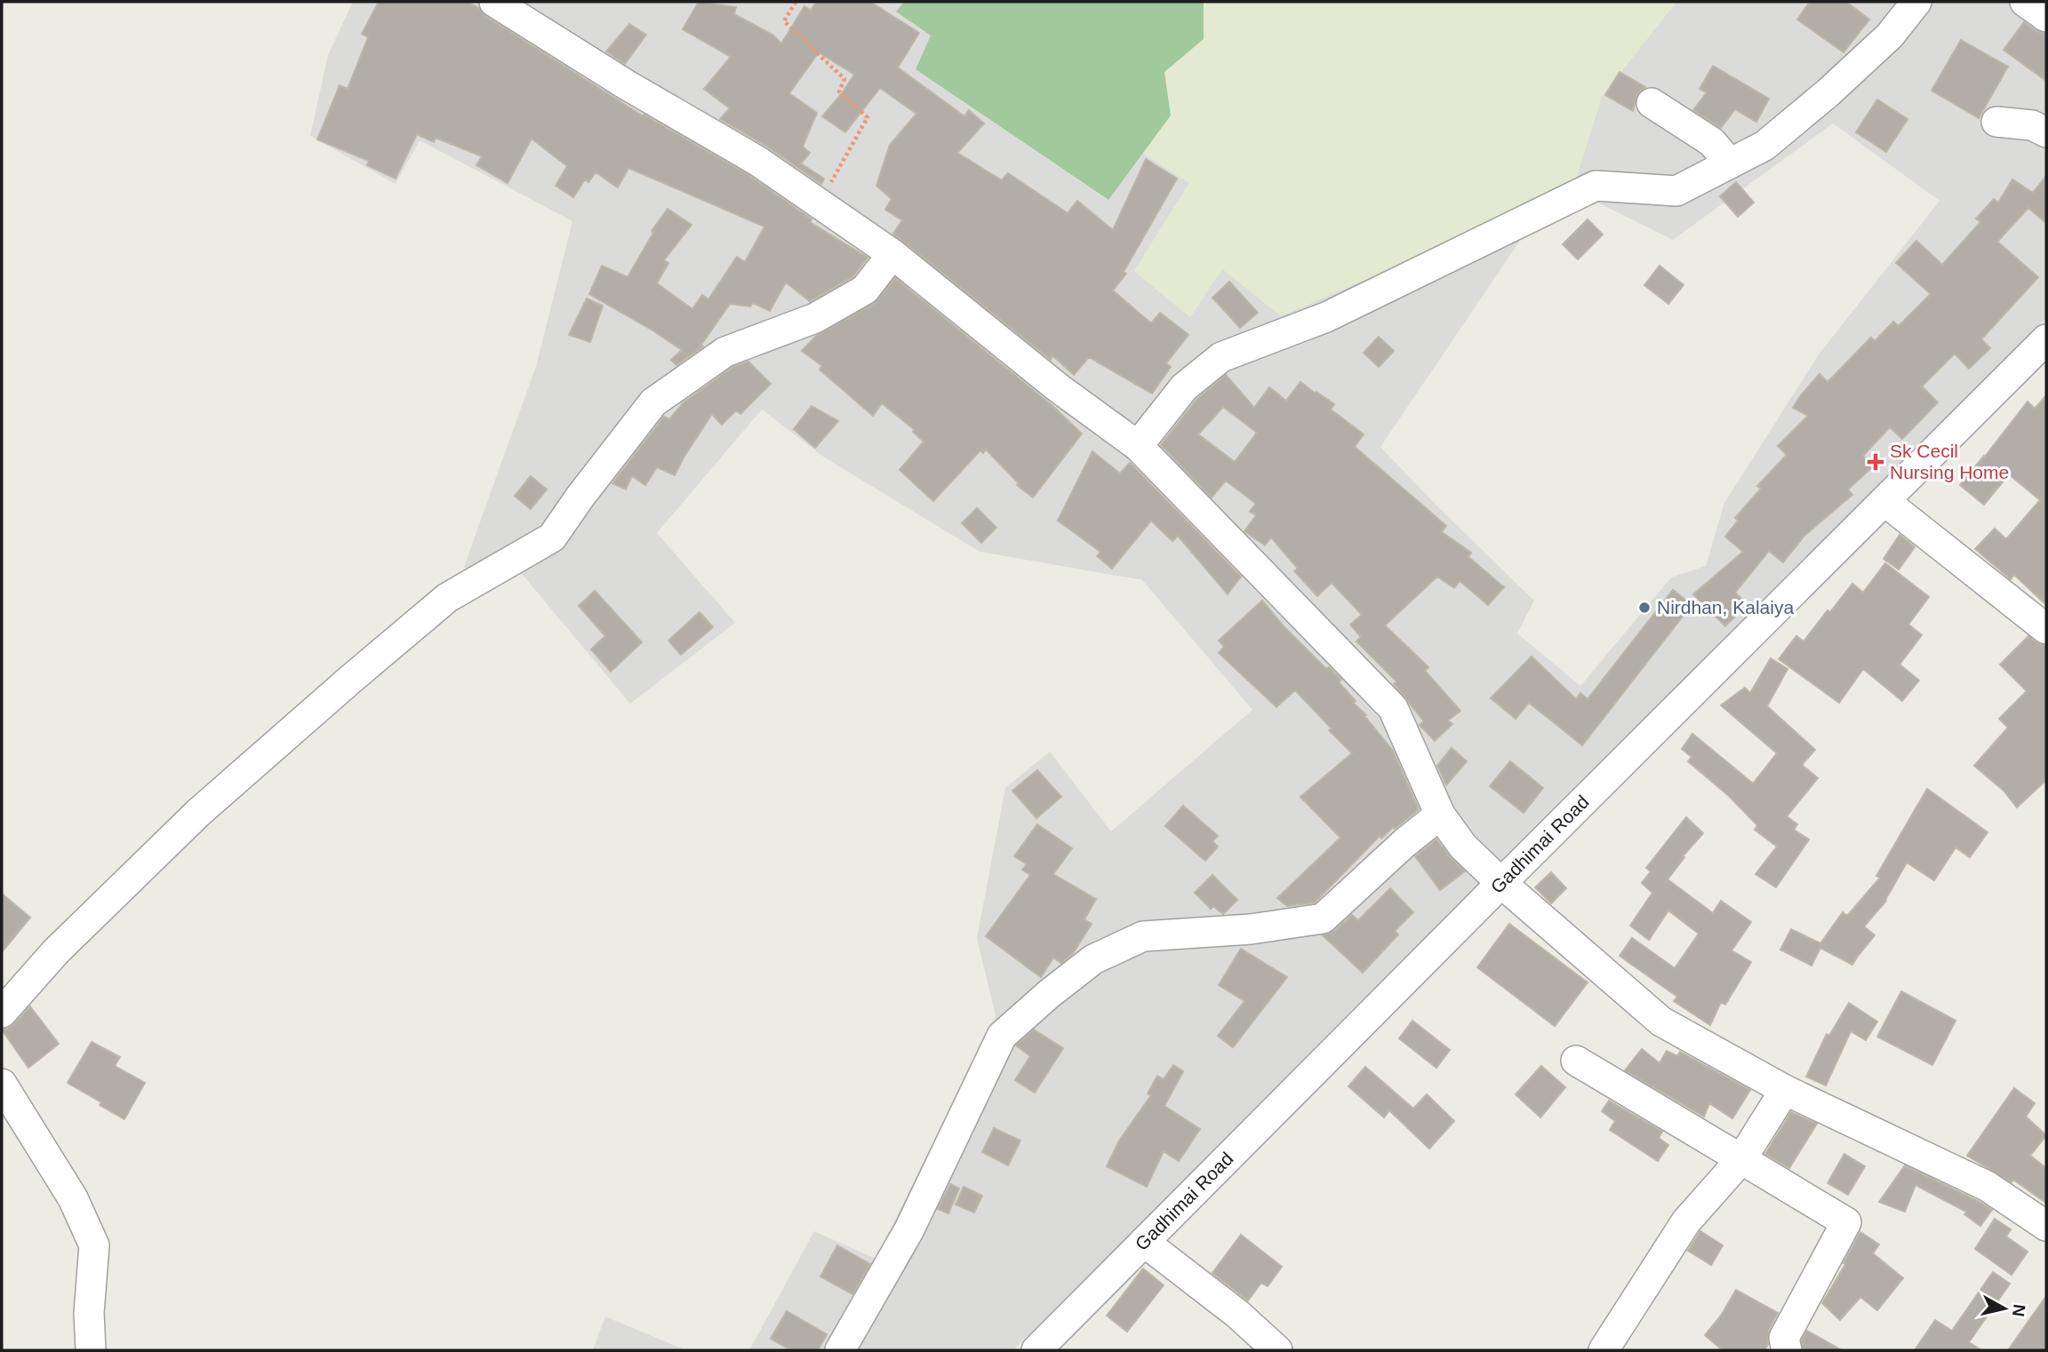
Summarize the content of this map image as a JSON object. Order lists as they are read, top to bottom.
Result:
{
  "streets": {
    "street": ["Gadhimai Road"]
  },
  "places": {
    "health": ["Sk Cecil Nursing Home"],
    "other": ["Nirdhan, Kalaiya"]
  },
  "north": "right"
}
